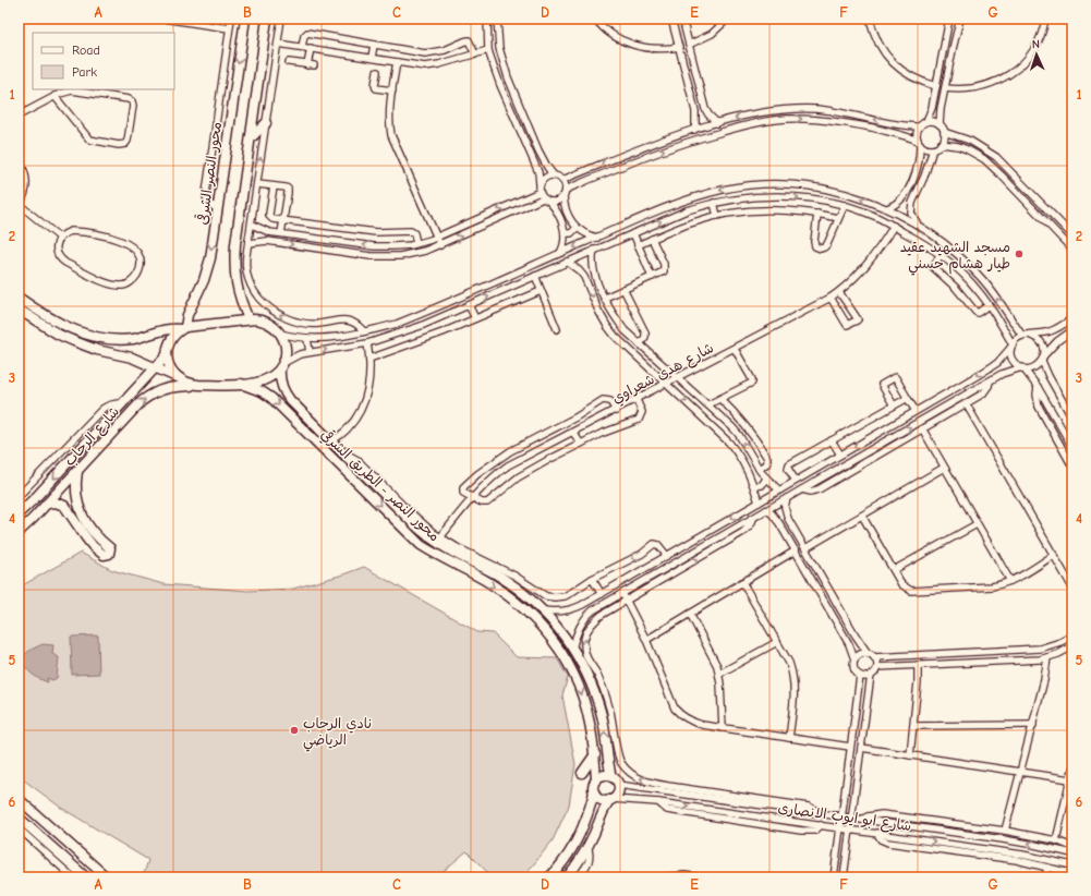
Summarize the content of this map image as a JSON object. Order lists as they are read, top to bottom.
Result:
{
  "streets": {
    "street": [
      "محور النصر الشرقى",
      "شارع هدى شعراوي",
      "شارع الرحاب",
      "محور النصر - الطريق الشرقي",
      "شارع ابو ايوب الانصارى"
    ]
  },
  "crossings": [
    ["محور النصر الشرقى", "شارع الرحاب"],
    ["شارع الرحاب", "محور النصر - الطريق الشرقي"],
    ["محور النصر - الطريق الشرقي", "شارع ابو ايوب الانصارى"]
  ],
  "places": ["مسجد الشهيد عقيد طيار هشام حسني", "نادي الرحاب الرياضي"],
  "legend": ["Road", "Park"],
  "north": "top",
  "grid": {
    "columns": [
      "A",
      "B",
      "C",
      "D",
      "E",
      "F",
      "G"
    ],
    "rows": [
      "1",
      "2",
      "3",
      "4",
      "5",
      "6"
    ]
  }
}
